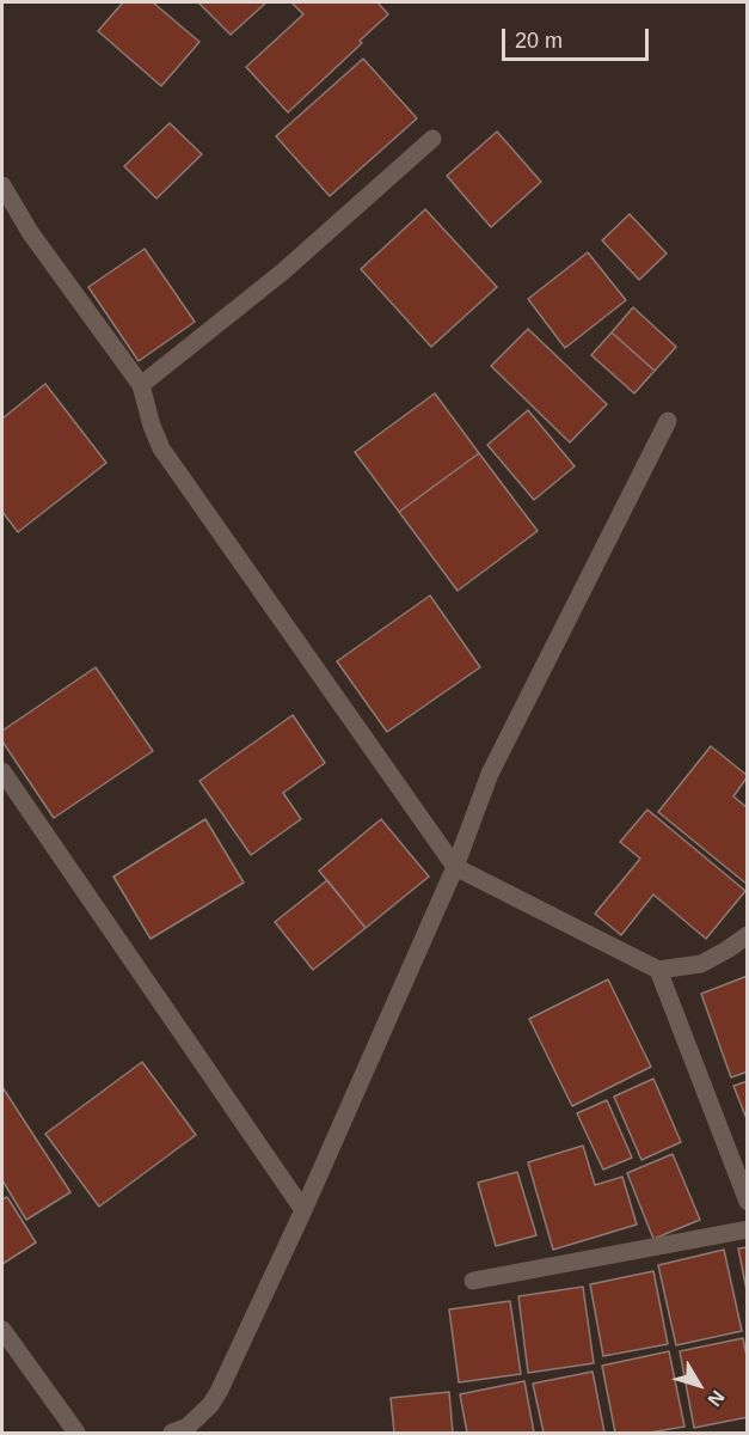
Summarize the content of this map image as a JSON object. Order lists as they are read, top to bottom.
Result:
{
  "scale_bar": "20 m",
  "north": "bottom right"
}
